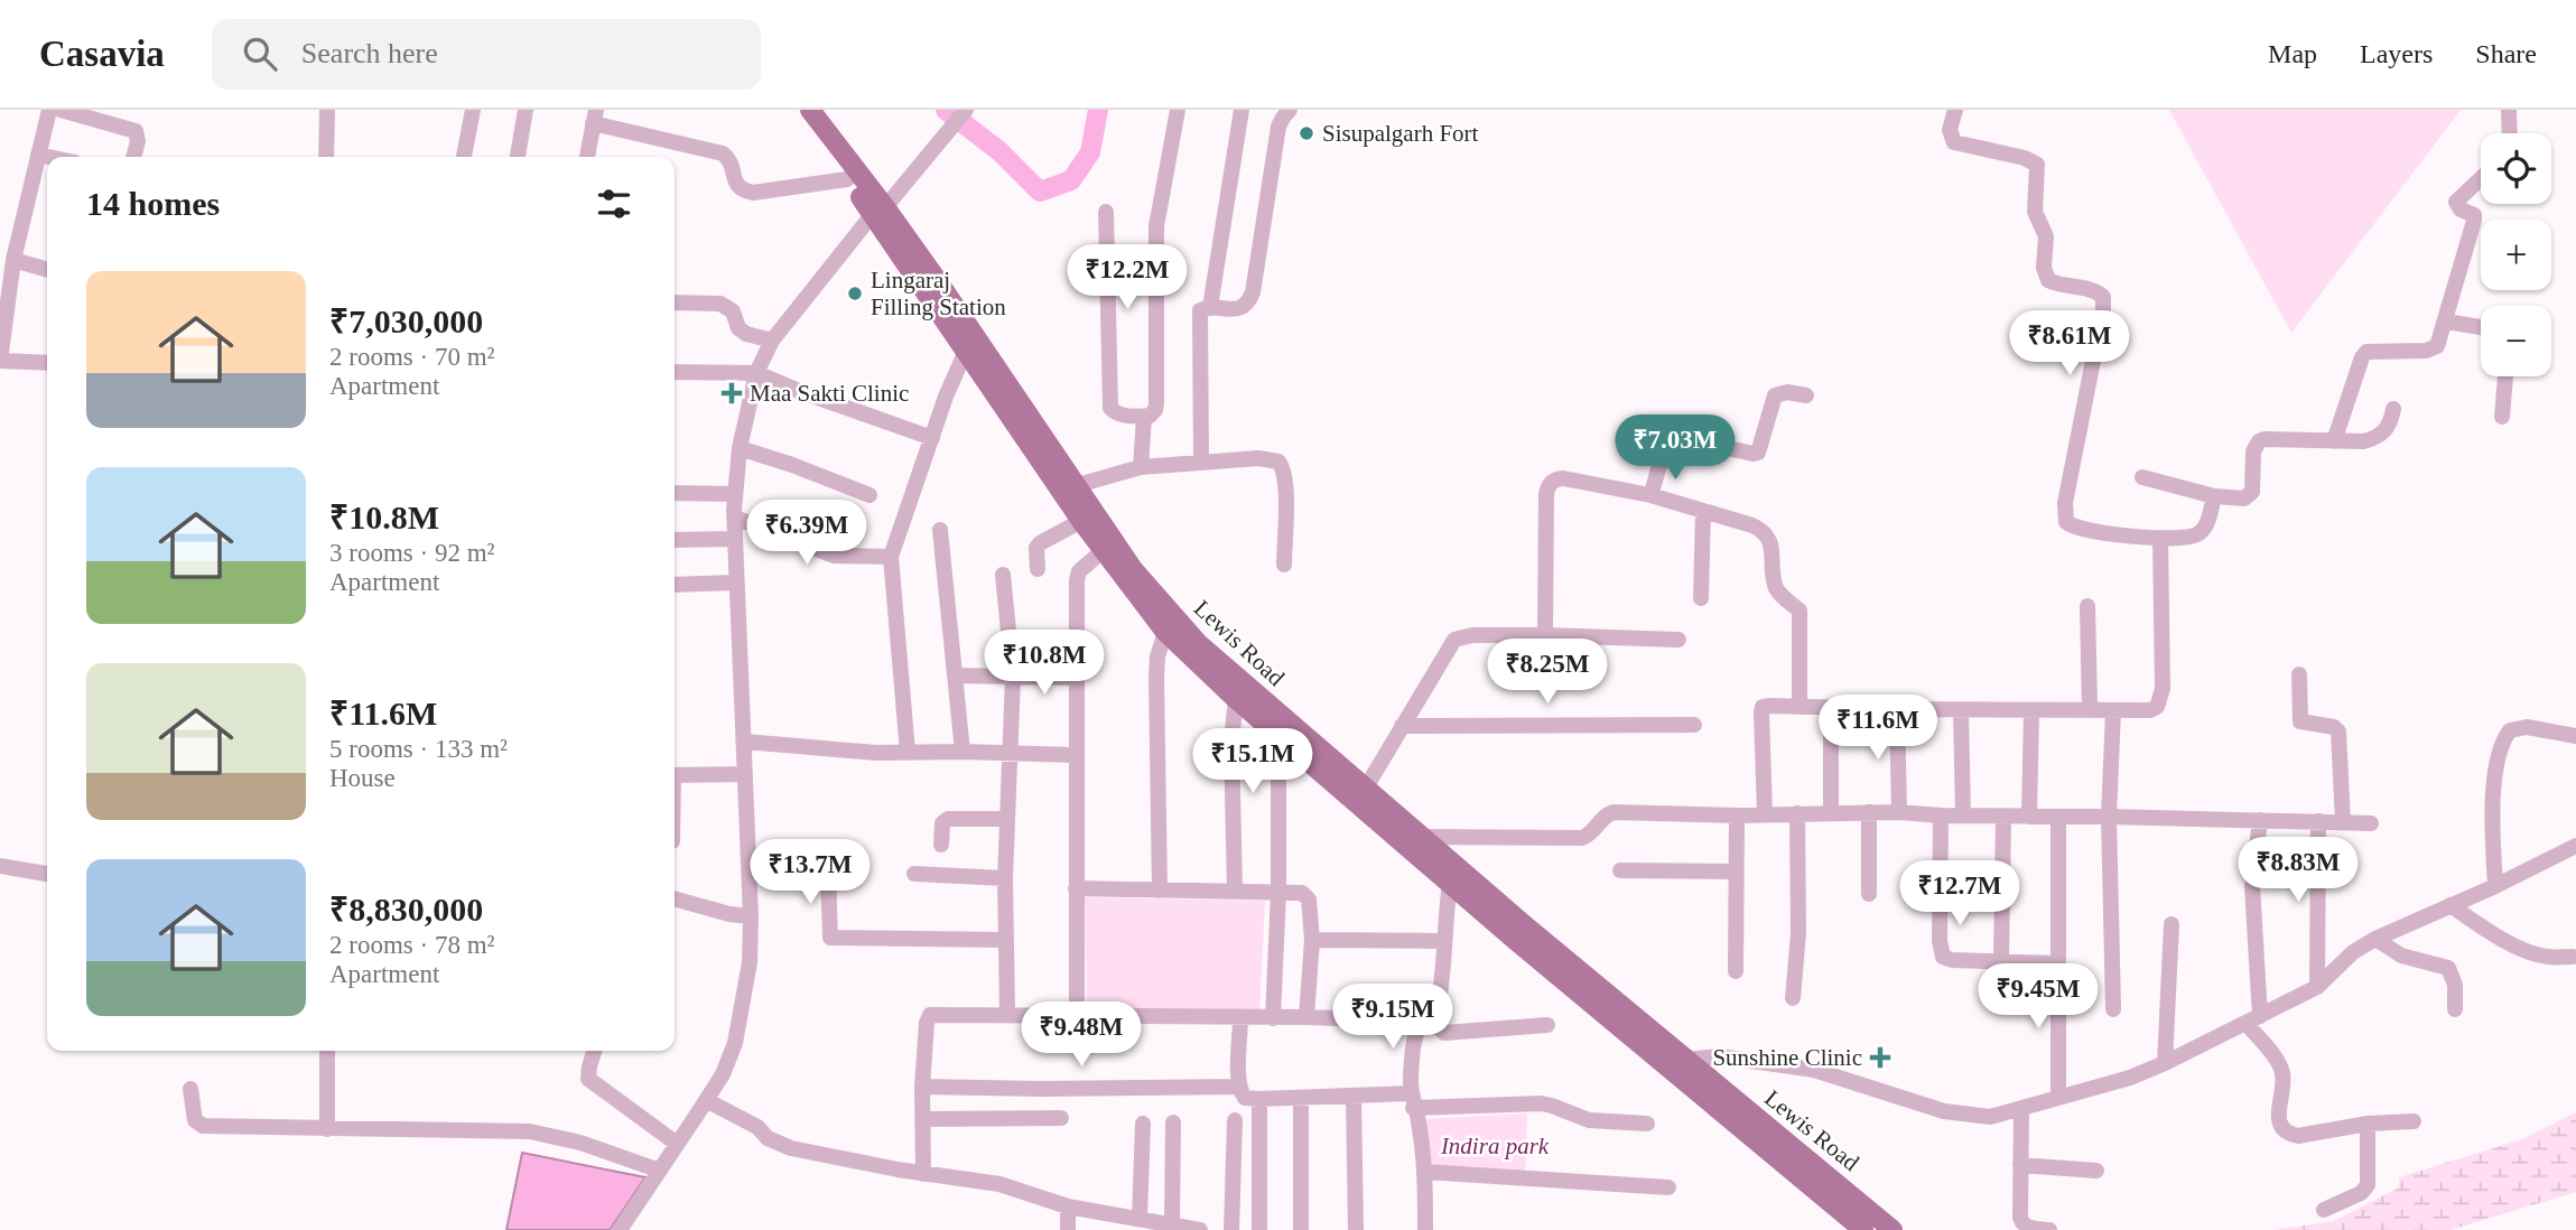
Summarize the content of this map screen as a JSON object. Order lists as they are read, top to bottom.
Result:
{
  "streets": {
    "main road": ["Lewis Road"]
  },
  "parks": ["Indira park"],
  "places": {
    "other": ["Sisupalgarh Fort", "Lingaraj Filling Station"],
    "health": ["Maa Sakti Clinic", "Sunshine Clinic"]
  },
  "page": {
    "header": "Casavia",
    "search": "Search here",
    "nav": ["Map", "Layers", "Share"],
    "map_buttons": ["+", "−"],
    "heading": "14 homes",
    "price": [
      "₹12.2M",
      "₹8.61M",
      "₹7.03M",
      "₹6.39M",
      "₹10.8M",
      "₹8.25M",
      "₹11.6M",
      "₹15.1M",
      "₹8.83M",
      "₹13.7M",
      "₹12.7M",
      "₹9.45M",
      "₹9.15M",
      "₹9.48M"
    ],
    "list": [
      {
        "name": "₹7,030,000",
        "note": "2 rooms · 70 m² · Apartment"
      },
      {
        "name": "₹10.8M",
        "note": "3 rooms · 92 m² · Apartment"
      },
      {
        "name": "₹11.6M",
        "note": "5 rooms · 133 m² · House"
      },
      {
        "name": "₹8,830,000",
        "note": "2 rooms · 78 m² · Apartment"
      }
    ]
  }
}
